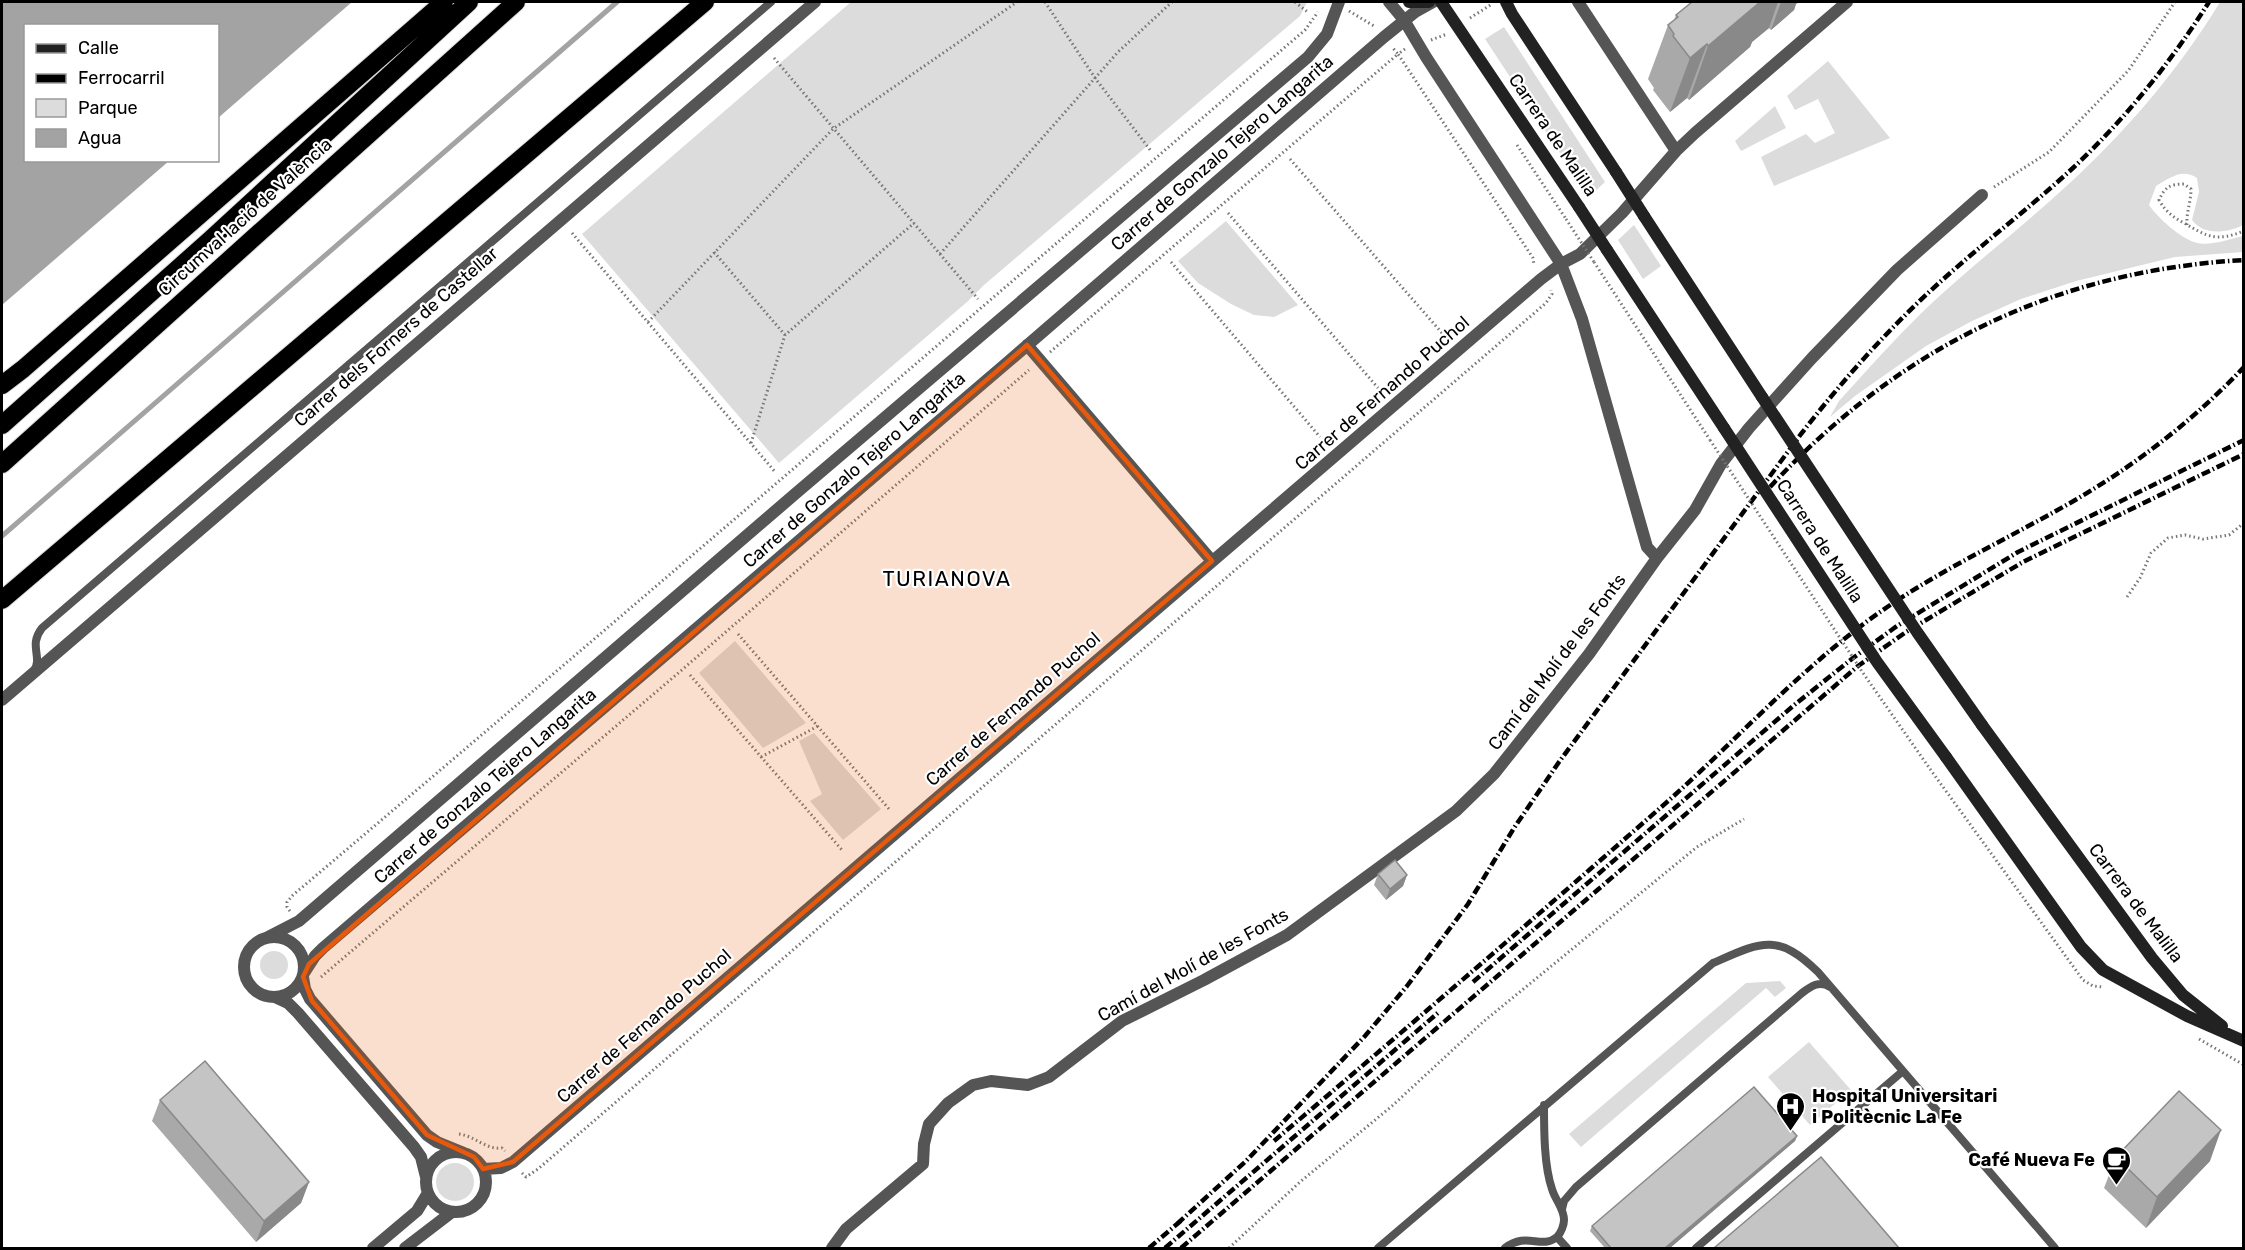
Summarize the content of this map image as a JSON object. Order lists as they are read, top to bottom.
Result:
{
  "streets": {
    "highway": ["Circumval·lació de València"],
    "street": [
      "Carrera de Malilla",
      "Carrer de Gonzalo Tejero Langarita",
      "Carrer dels Forners de Castellar",
      "Carrer de Fernando Puchol",
      "Camí del Molí de les Fonts"
    ]
  },
  "districts": ["TURIANOVA"],
  "places": {
    "hospital": ["Hospital Universitari i Politècnic La Fe"],
    "cafe": ["Café Nueva Fe"]
  },
  "legend": [
    "Calle",
    "Ferrocarril",
    "Parque",
    "Agua"
  ]
}
